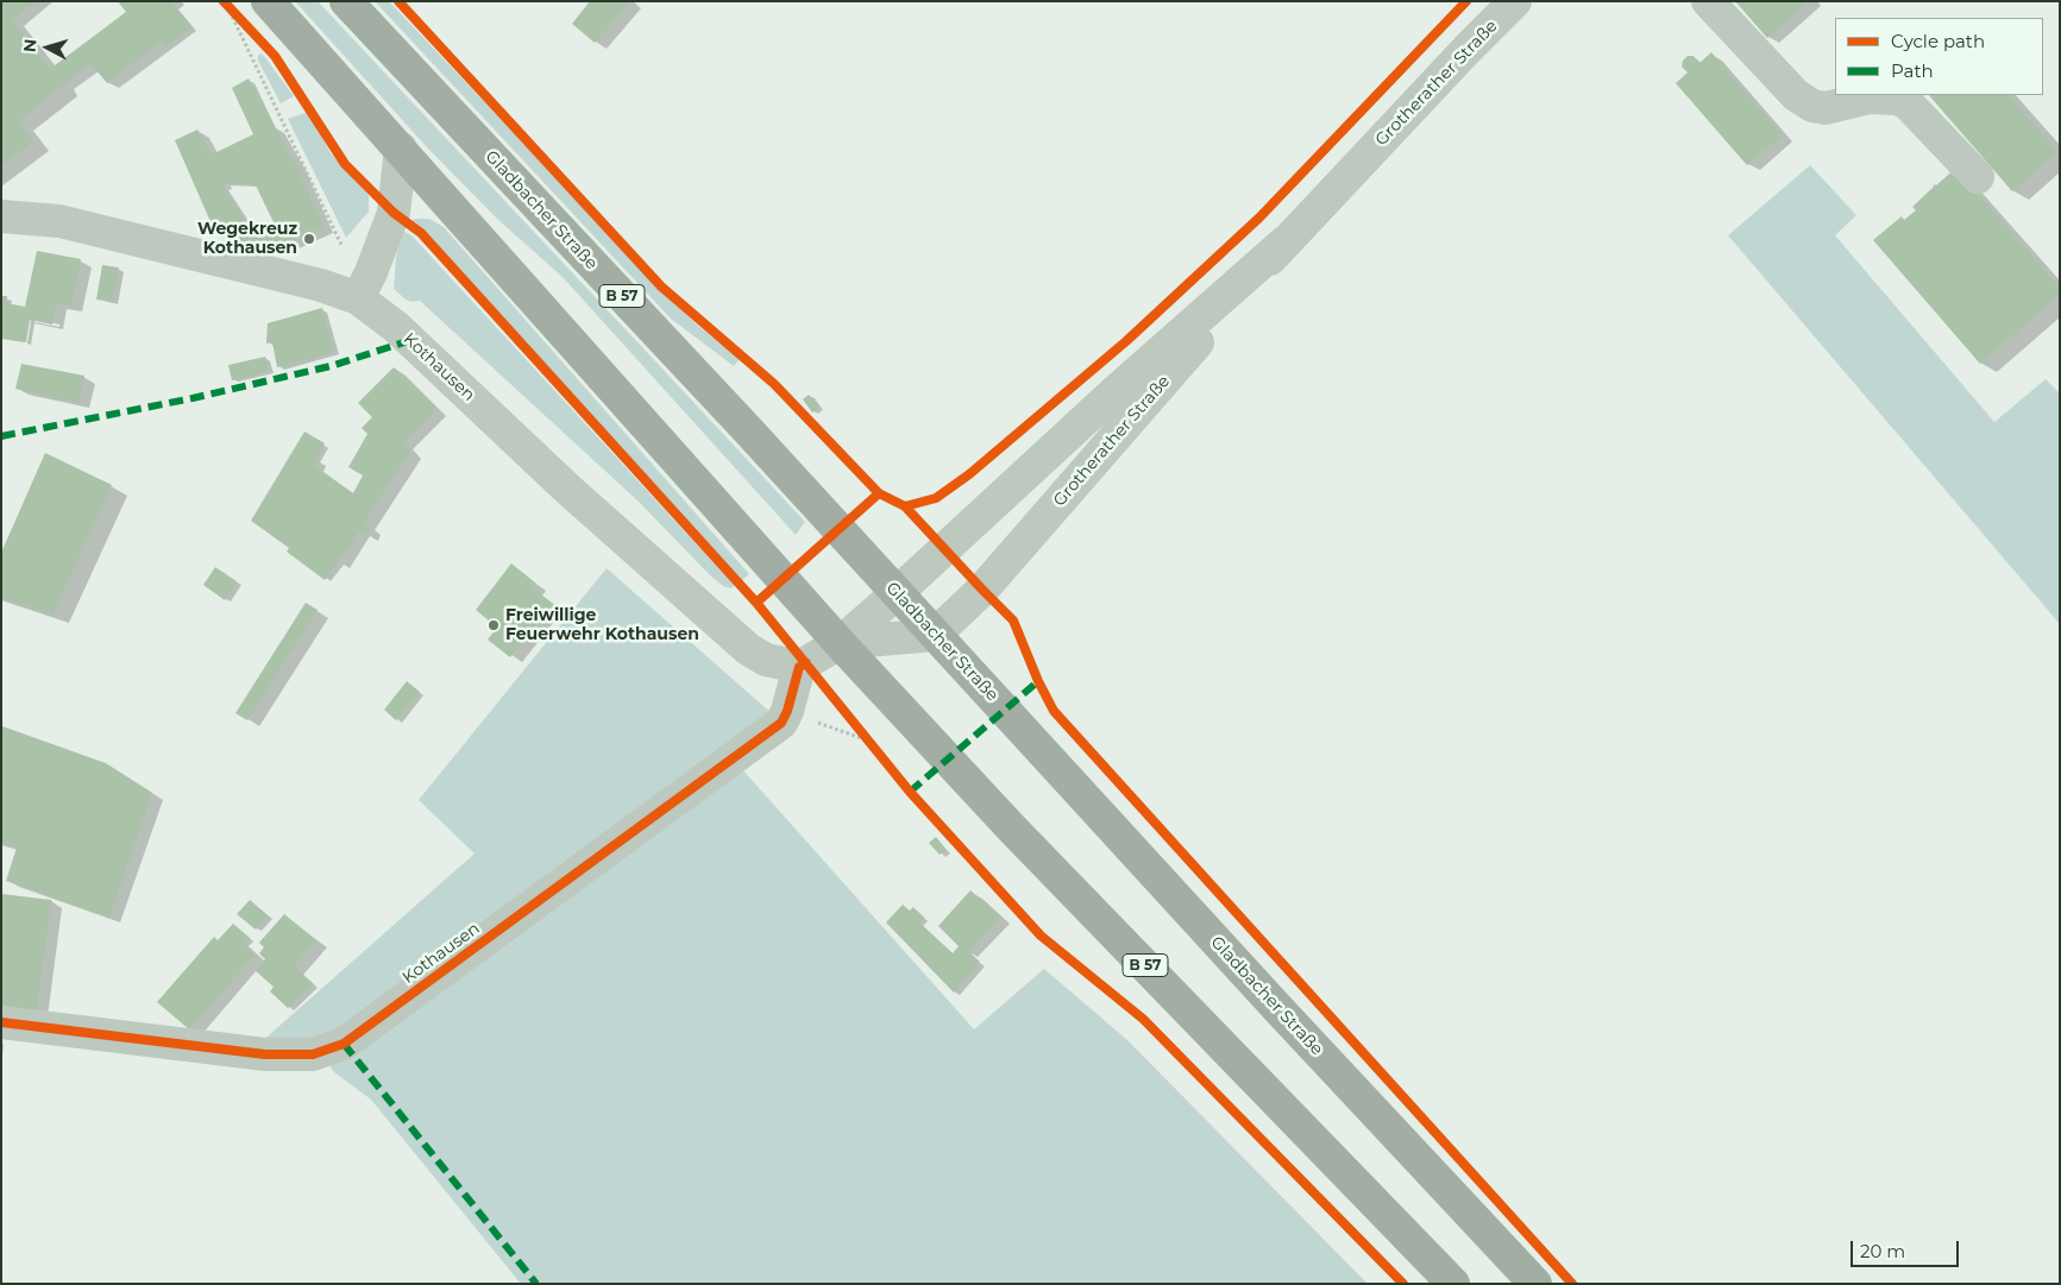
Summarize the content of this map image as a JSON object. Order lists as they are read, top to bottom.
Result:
{
  "streets": {
    "main road": ["Gladbacher Straße", "B 57"],
    "street": ["Grotherather Straße", "Kothausen"]
  },
  "crossings": [
    ["Grotherather Straße", "Gladbacher Straße"],
    ["Grotherather Straße", "B 57"]
  ],
  "places": ["Wegekreuz Kothausen", "Freiwillige Feuerwehr Kothausen"],
  "legend": ["Cycle path", "Path"],
  "scale_bar": "20 m",
  "north": "left"
}
